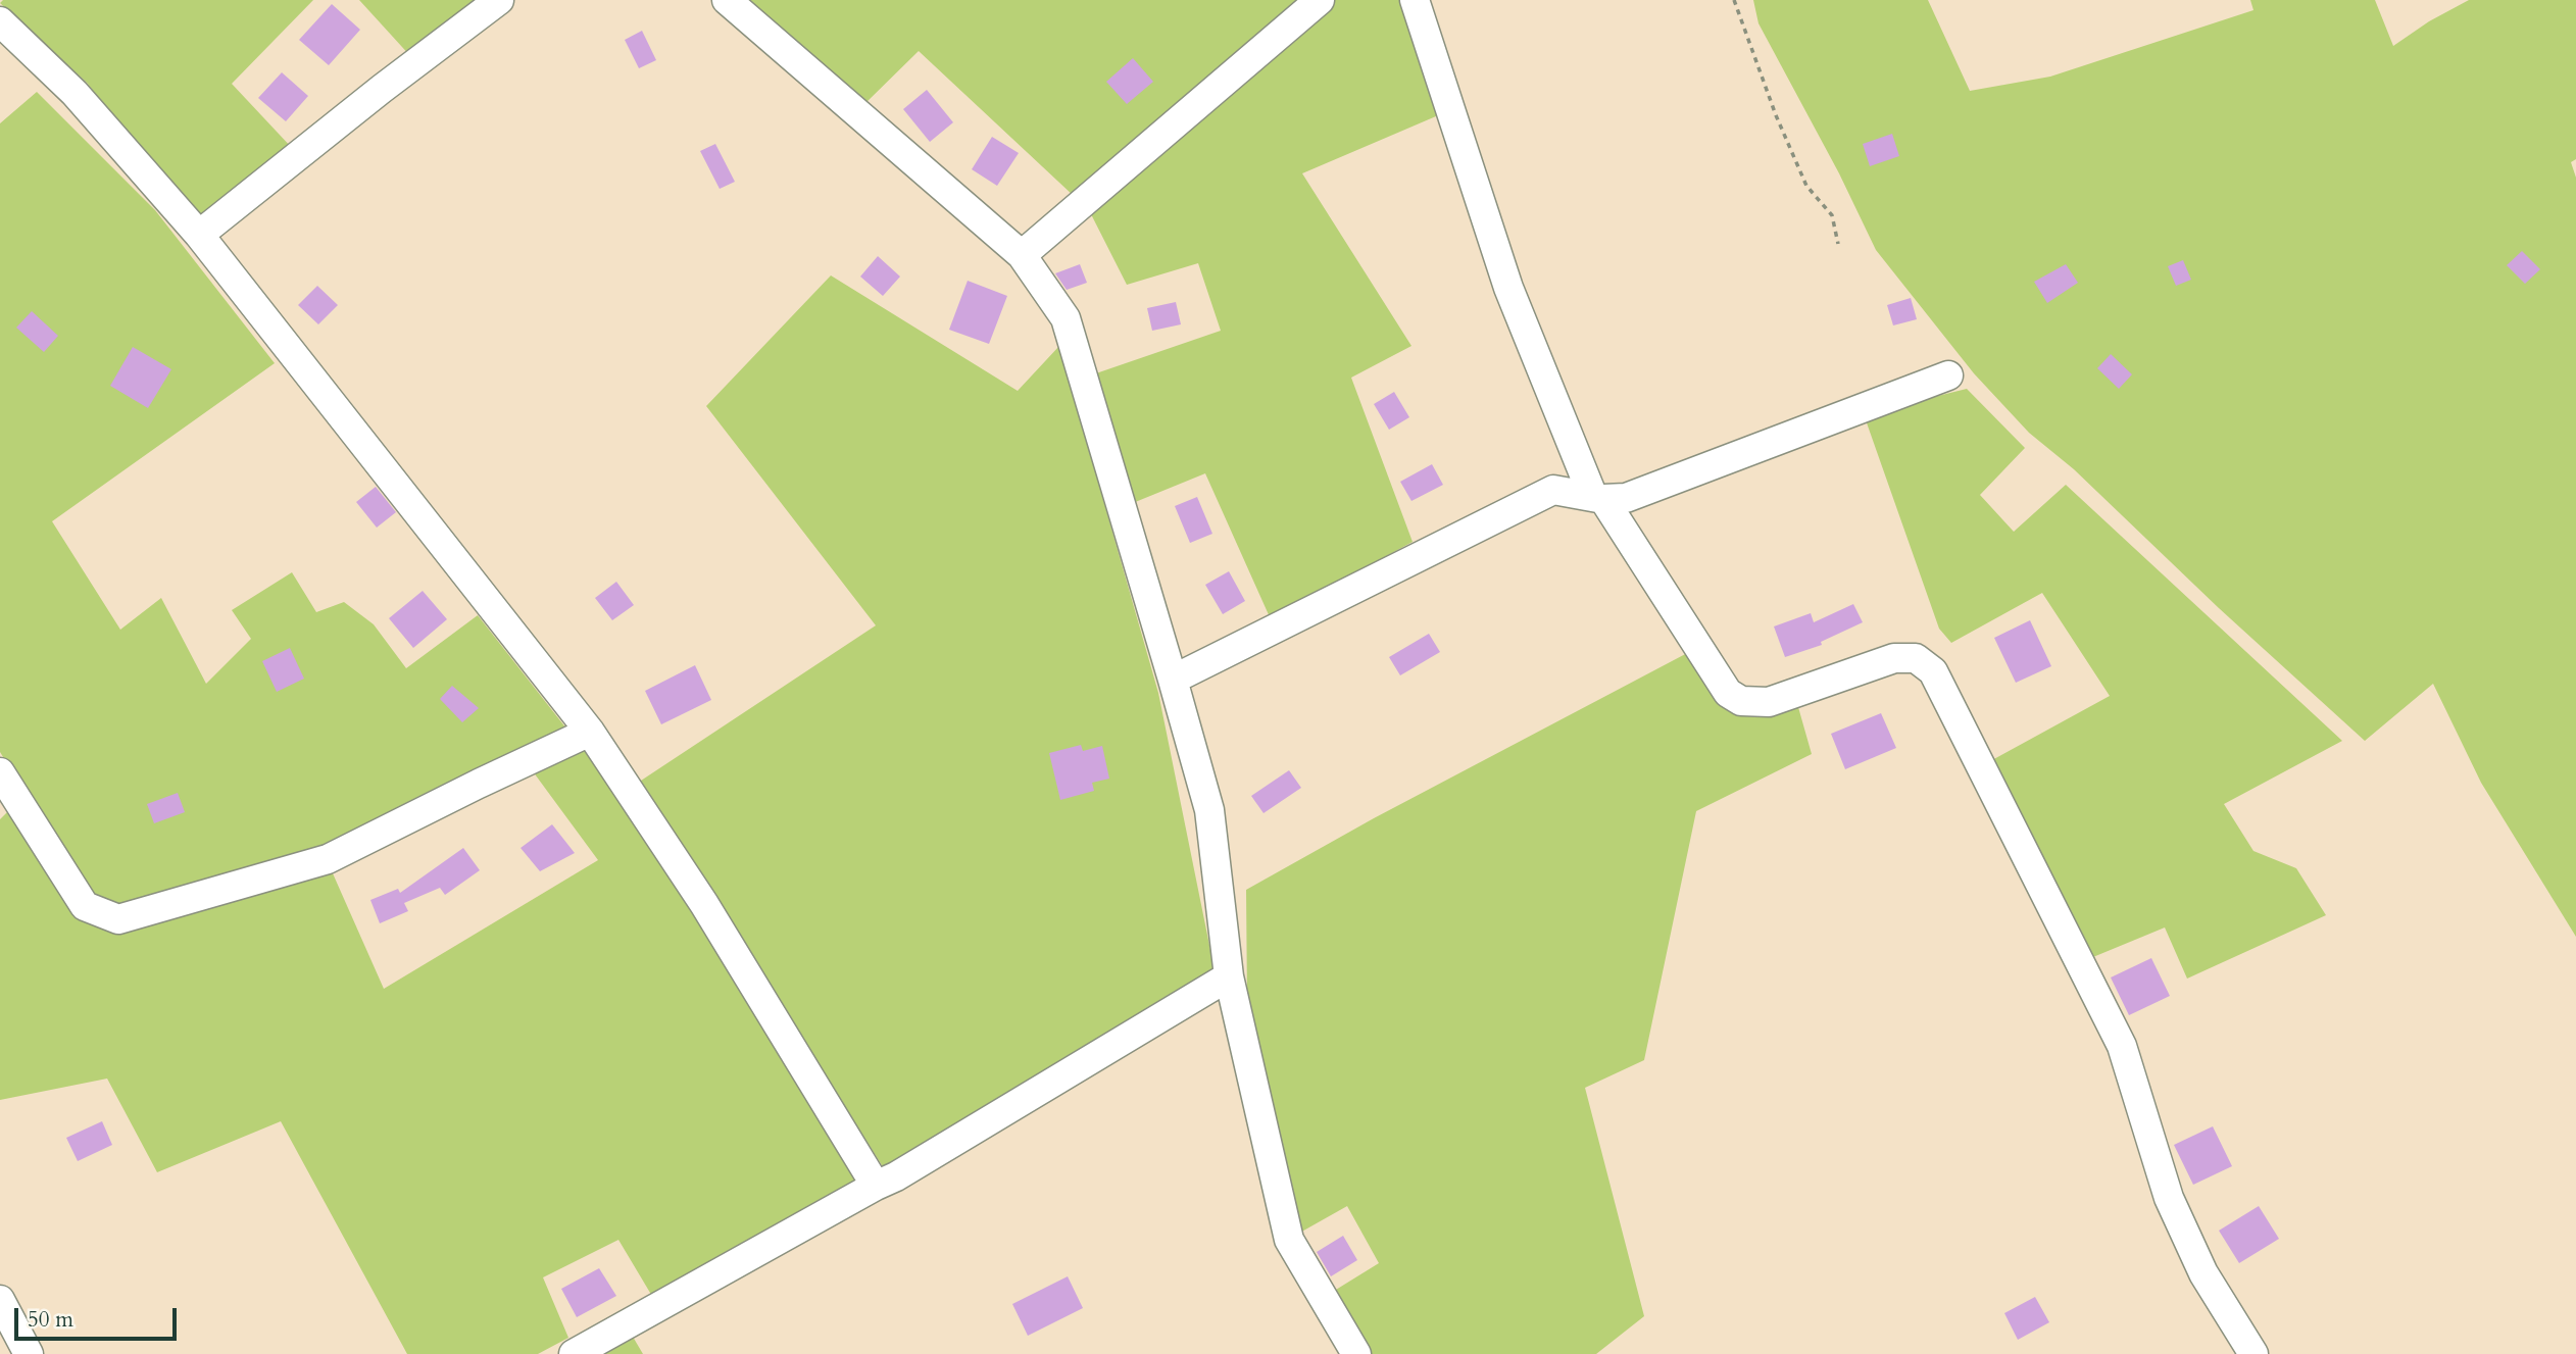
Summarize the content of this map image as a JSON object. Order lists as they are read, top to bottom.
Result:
{
  "scale_bar": "50 m"
}
